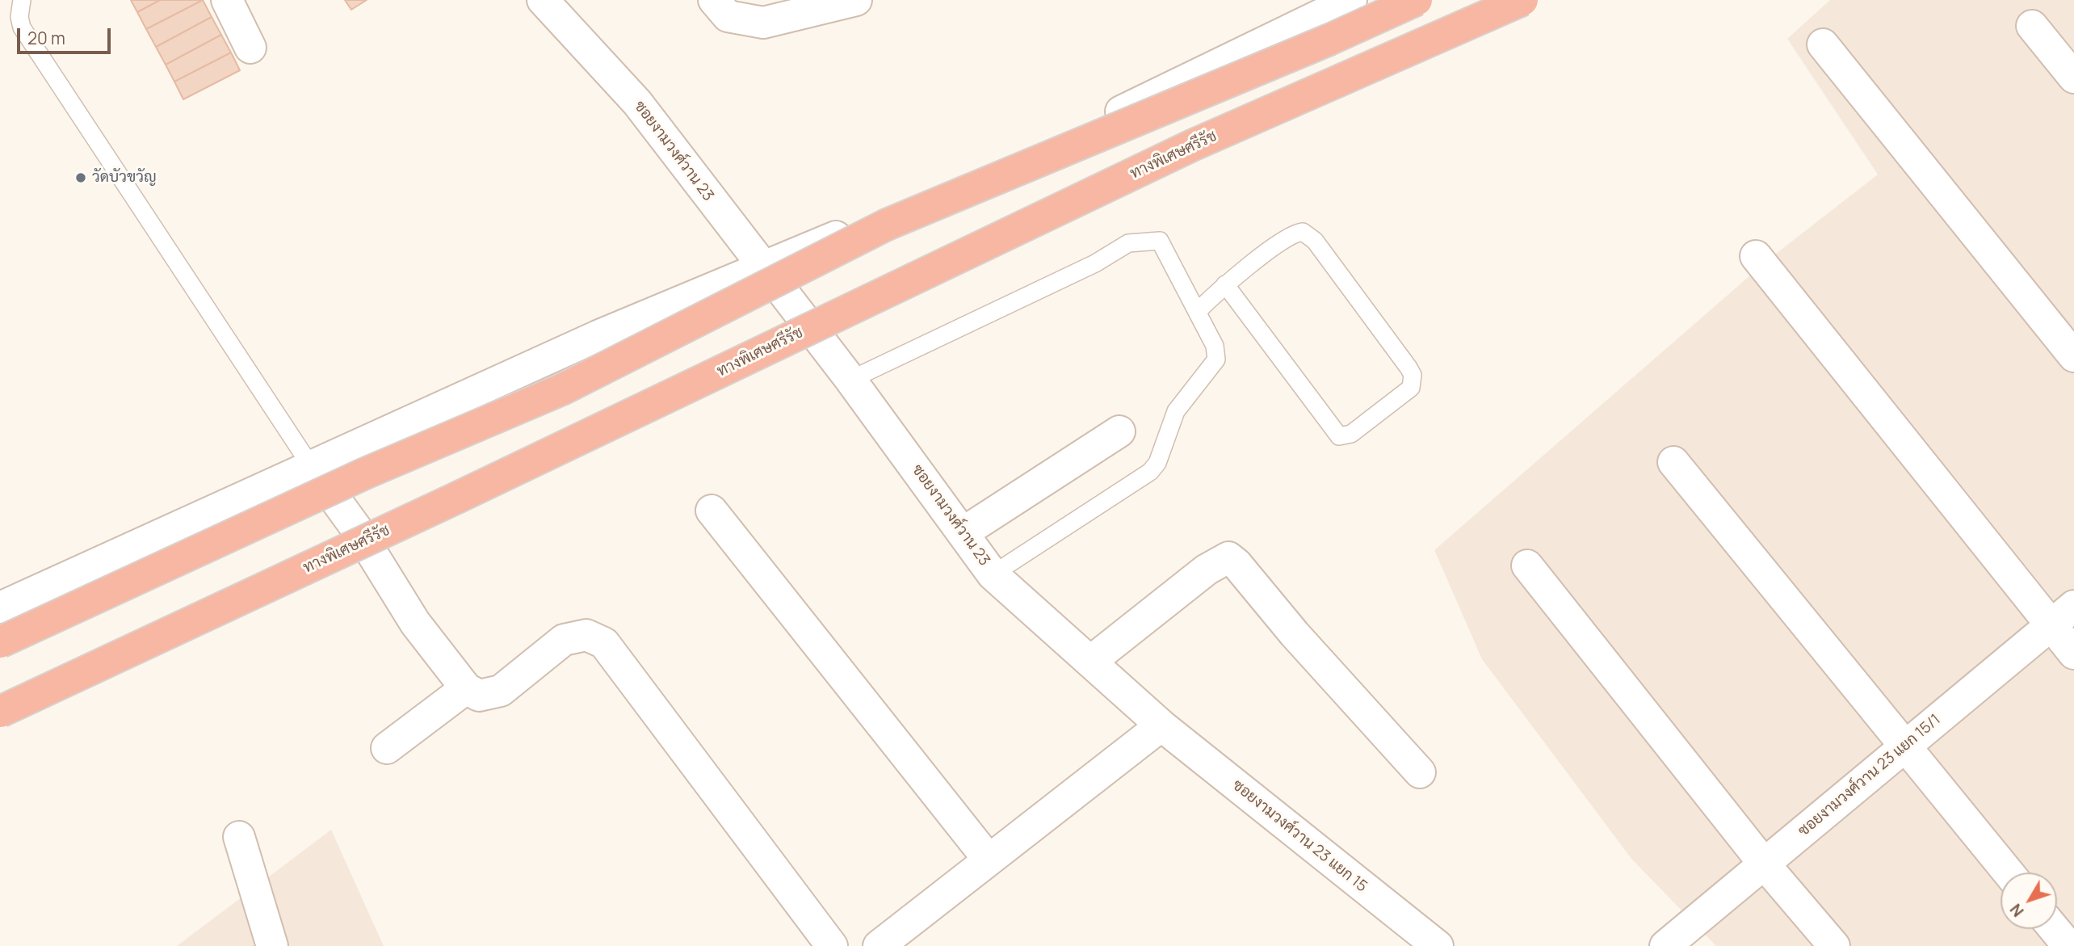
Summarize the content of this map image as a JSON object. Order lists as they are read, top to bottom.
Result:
{
  "streets": {
    "highway": ["ทางพิเศษศรีรัช"],
    "street": ["ซอยงามวงศ์วาน 23", "ซอยงามวงศ์วาน 23 แยก 15/1", "ซอยงามวงศ์วาน 23 แยก 15"]
  },
  "crossings": [
    ["ซอยงามวงศ์วาน 23", "ซอยงามวงศ์วาน 23 แยก 15"]
  ],
  "places": ["วัดบัวขวัญ"],
  "scale_bar": "20 m",
  "north": "bottom left"
}
